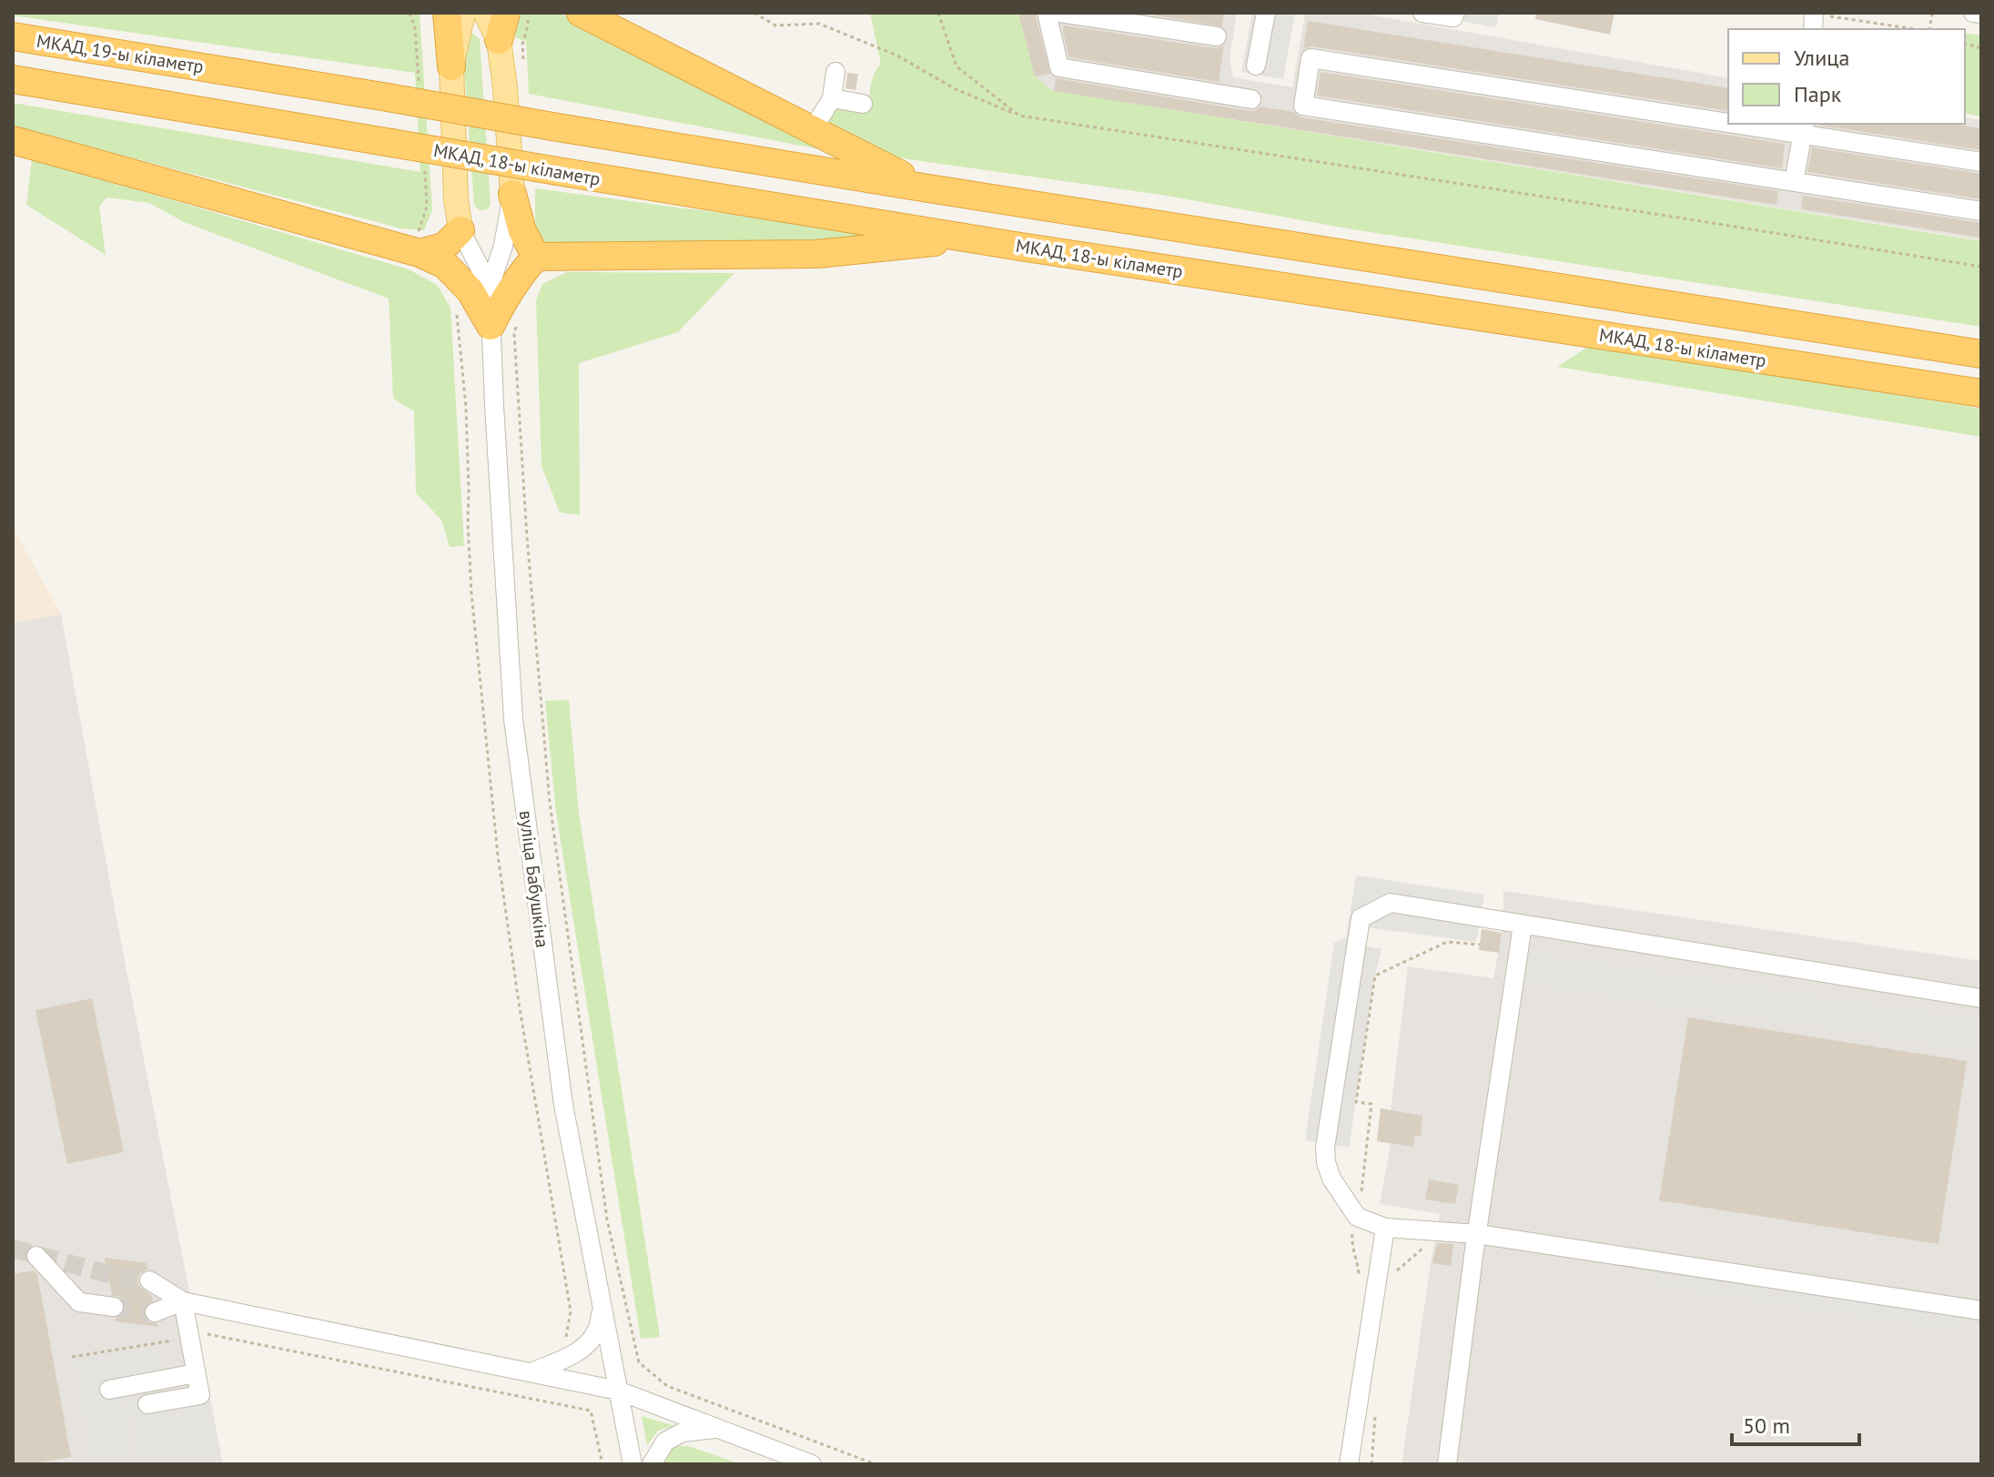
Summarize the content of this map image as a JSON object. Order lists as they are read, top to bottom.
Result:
{
  "streets": {
    "highway": ["МКАД, 19-ы кіламетр", "МКАД, 18-ы кіламетр"],
    "street": ["вуліца Бабушкіна"]
  },
  "legend": ["Улица", "Парк"],
  "scale_bar": "50 m"
}
